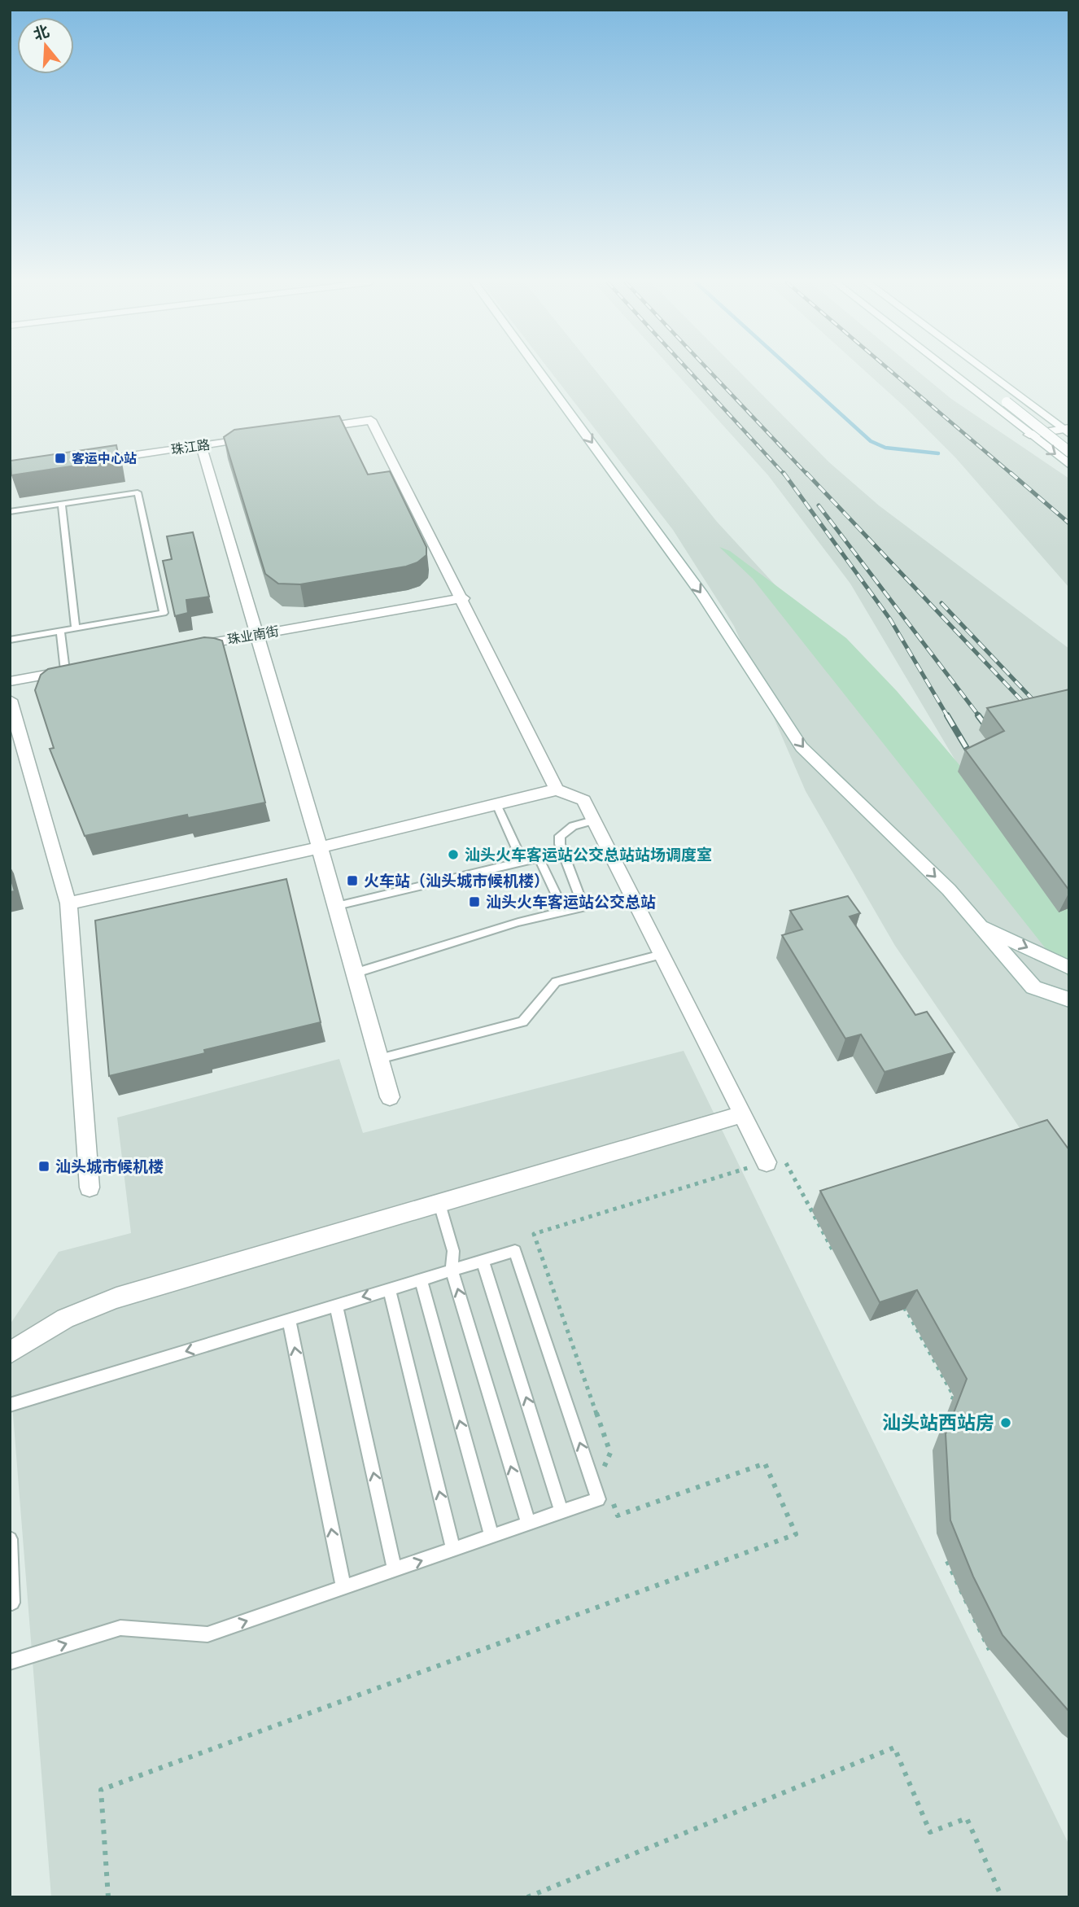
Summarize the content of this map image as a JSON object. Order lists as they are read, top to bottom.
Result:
{
  "streets": {
    "street": ["珠江路", "珠业南街"]
  },
  "places": {
    "transit": [
      "客运中心站",
      "火车站（汕头城市候机楼）",
      "汕头火车客运站公交总站",
      "汕头城市候机楼"
    ],
    "other": ["汕头火车客运站公交总站站场调度室", "汕头站西站房"]
  },
  "north": "top"
}
